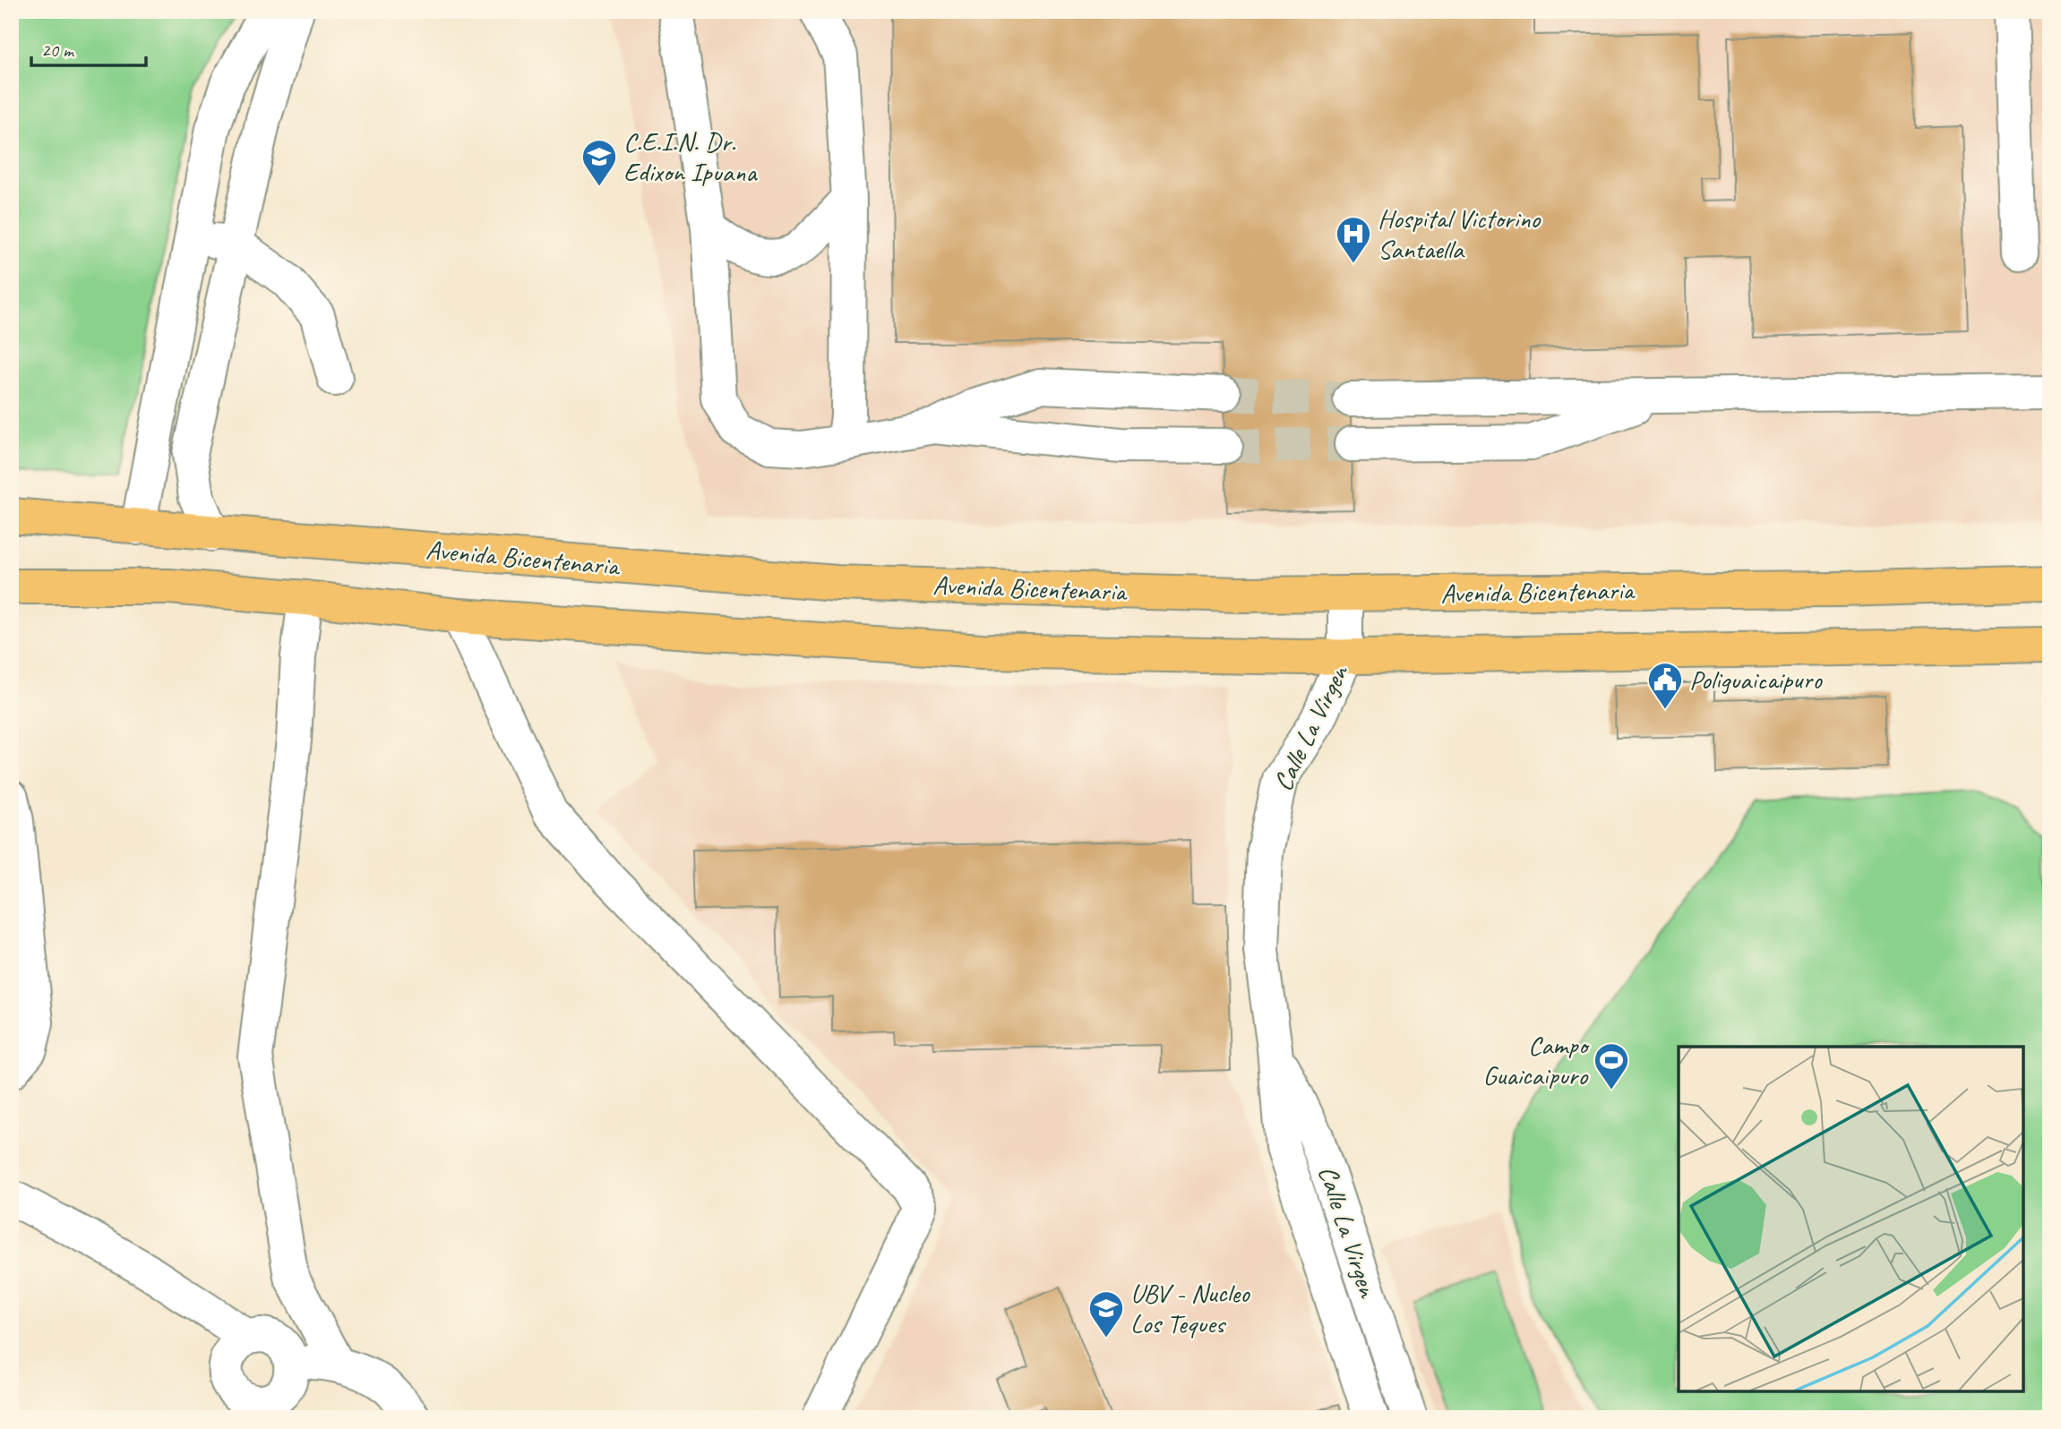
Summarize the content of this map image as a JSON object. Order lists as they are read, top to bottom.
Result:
{
  "streets": {
    "main road": ["Avenida Bicentenaria"],
    "street": ["Calle La Virgen"]
  },
  "crossings": [
    ["Avenida Bicentenaria", "Calle La Virgen"]
  ],
  "places": {
    "school or university": ["C.E.I.N. Dr. Edixon Ipuana", "UBV - Nucleo Los Teques"],
    "hospital": ["Hospital Victorino Santaella"],
    "public building": ["Poliguaicaipuro"],
    "sports": ["Campo Guaicaipuro"]
  },
  "scale_bar": "20 m"
}
